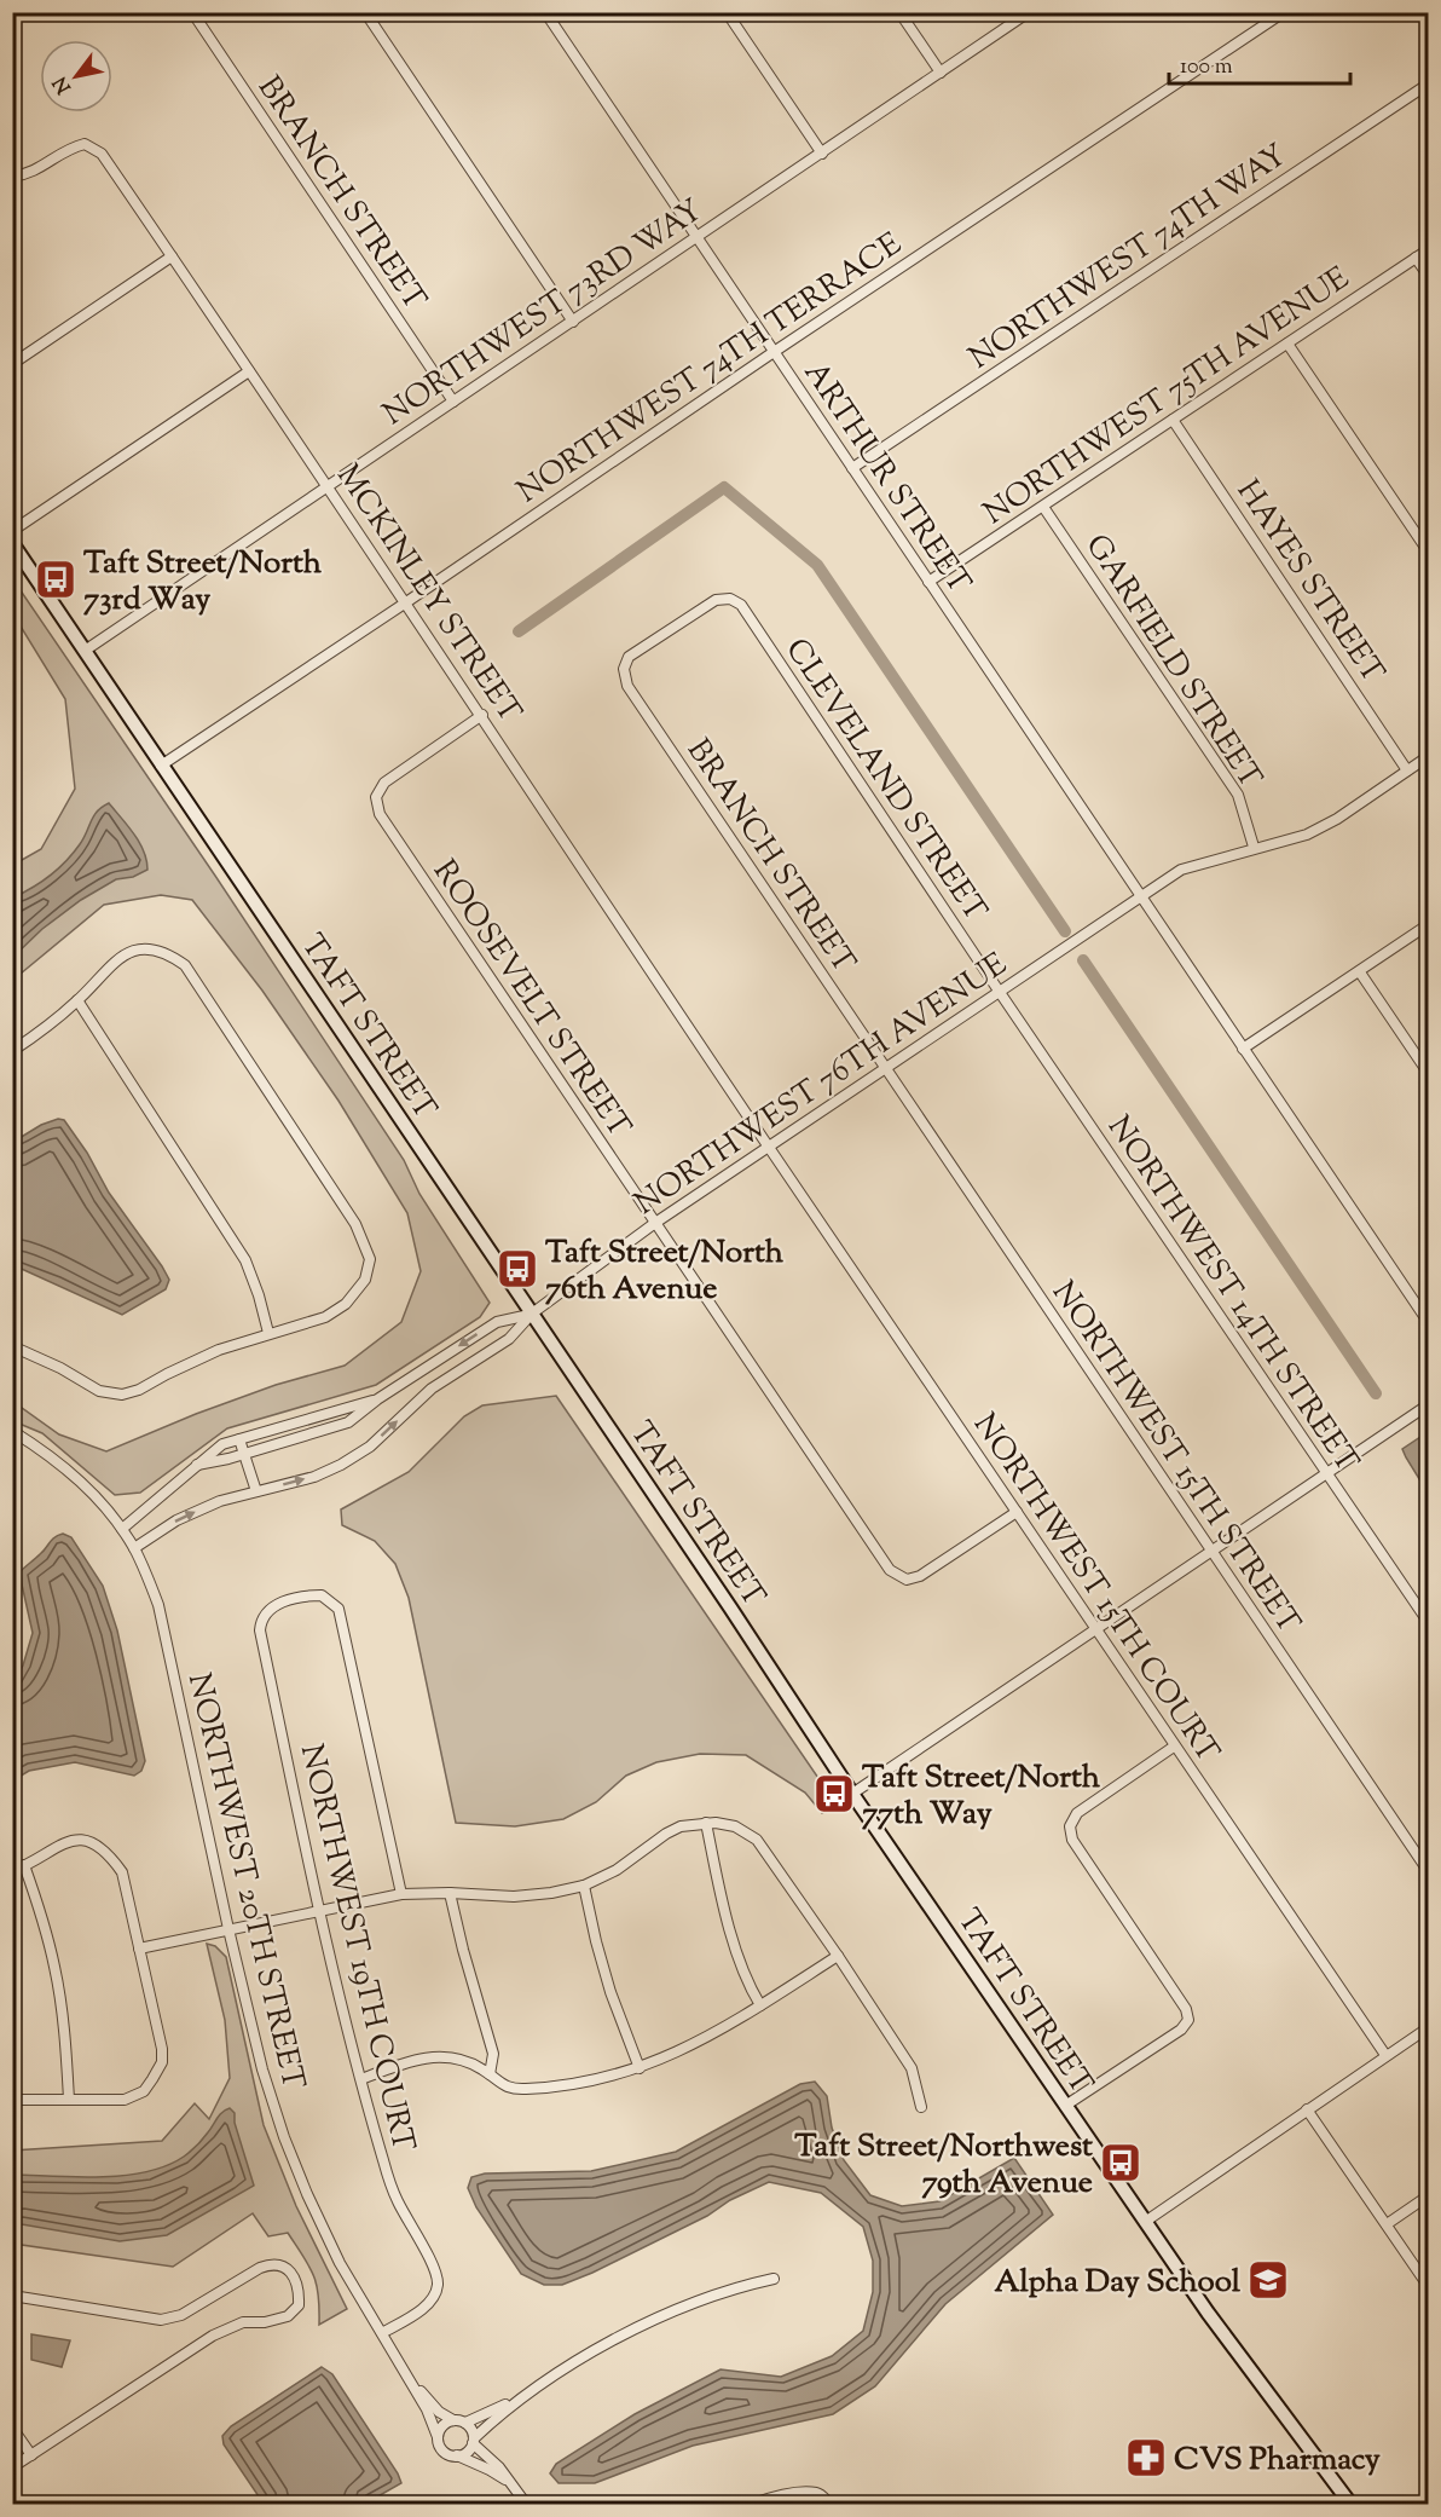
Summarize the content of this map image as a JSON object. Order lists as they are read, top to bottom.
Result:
{
  "streets": {
    "street": [
      "BRANCH STREET",
      "NORTHWEST 74TH WAY",
      "NORTHWEST 73RD WAY",
      "NORTHWEST 74TH TERRACE",
      "NORTHWEST 75TH AVENUE",
      "ARTHUR STREET",
      "HAYES STREET",
      "MCKINLEY STREET",
      "GARFIELD STREET",
      "CLEVELAND STREET",
      "ROOSEVELT STREET",
      "TAFT STREET",
      "NORTHWEST 76TH AVENUE",
      "NORTHWEST 14TH STREET",
      "NORTHWEST 15TH STREET",
      "NORTHWEST 15TH COURT",
      "NORTHWEST 20TH STREET",
      "NORTHWEST 19TH COURT"
    ]
  },
  "crossings": [
    ["BRANCH STREET", "NORTHWEST 73RD WAY"],
    ["BRANCH STREET", "CLEVELAND STREET"],
    ["BRANCH STREET", "NORTHWEST 76TH AVENUE"],
    ["BRANCH STREET", "NORTHWEST 15TH STREET"],
    ["NORTHWEST 74TH WAY", "ARTHUR STREET"],
    ["NORTHWEST 73RD WAY", "ARTHUR STREET"],
    ["NORTHWEST 73RD WAY", "MCKINLEY STREET"],
    ["NORTHWEST 73RD WAY", "TAFT STREET"],
    ["NORTHWEST 74TH TERRACE", "ARTHUR STREET"],
    ["NORTHWEST 74TH TERRACE", "MCKINLEY STREET"],
    ["NORTHWEST 74TH TERRACE", "TAFT STREET"],
    ["NORTHWEST 75TH AVENUE", "ARTHUR STREET"],
    ["NORTHWEST 75TH AVENUE", "HAYES STREET"],
    ["NORTHWEST 75TH AVENUE", "GARFIELD STREET"],
    ["ARTHUR STREET", "NORTHWEST 76TH AVENUE"],
    ["HAYES STREET", "NORTHWEST 76TH AVENUE"],
    ["MCKINLEY STREET", "ROOSEVELT STREET"],
    ["MCKINLEY STREET", "NORTHWEST 76TH AVENUE"],
    ["MCKINLEY STREET", "NORTHWEST 15TH COURT"],
    ["GARFIELD STREET", "NORTHWEST 76TH AVENUE"],
    ["CLEVELAND STREET", "NORTHWEST 76TH AVENUE"],
    ["CLEVELAND STREET", "NORTHWEST 14TH STREET"],
    ["ROOSEVELT STREET", "NORTHWEST 76TH AVENUE"],
    ["ROOSEVELT STREET", "NORTHWEST 15TH COURT"],
    ["TAFT STREET", "NORTHWEST 76TH AVENUE"],
    ["NORTHWEST 76TH AVENUE", "NORTHWEST 14TH STREET"],
    ["NORTHWEST 76TH AVENUE", "NORTHWEST 15TH STREET"],
    ["NORTHWEST 76TH AVENUE", "NORTHWEST 15TH COURT"],
    ["NORTHWEST 76TH AVENUE", "NORTHWEST 20TH STREET"],
    ["NORTHWEST 20TH STREET", "NORTHWEST 19TH COURT"]
  ],
  "places": {
    "bus stop": [
      "Taft Street/North 73rd Way",
      "Taft Street/North 76th Avenue",
      "Taft Street/North 77th Way",
      "Taft Street/Northwest 79th Avenue"
    ],
    "school or university": ["Alpha Day School"],
    "pharmacy": ["CVS Pharmacy"]
  },
  "scale_bar": "100 m",
  "north": "bottom left"
}
